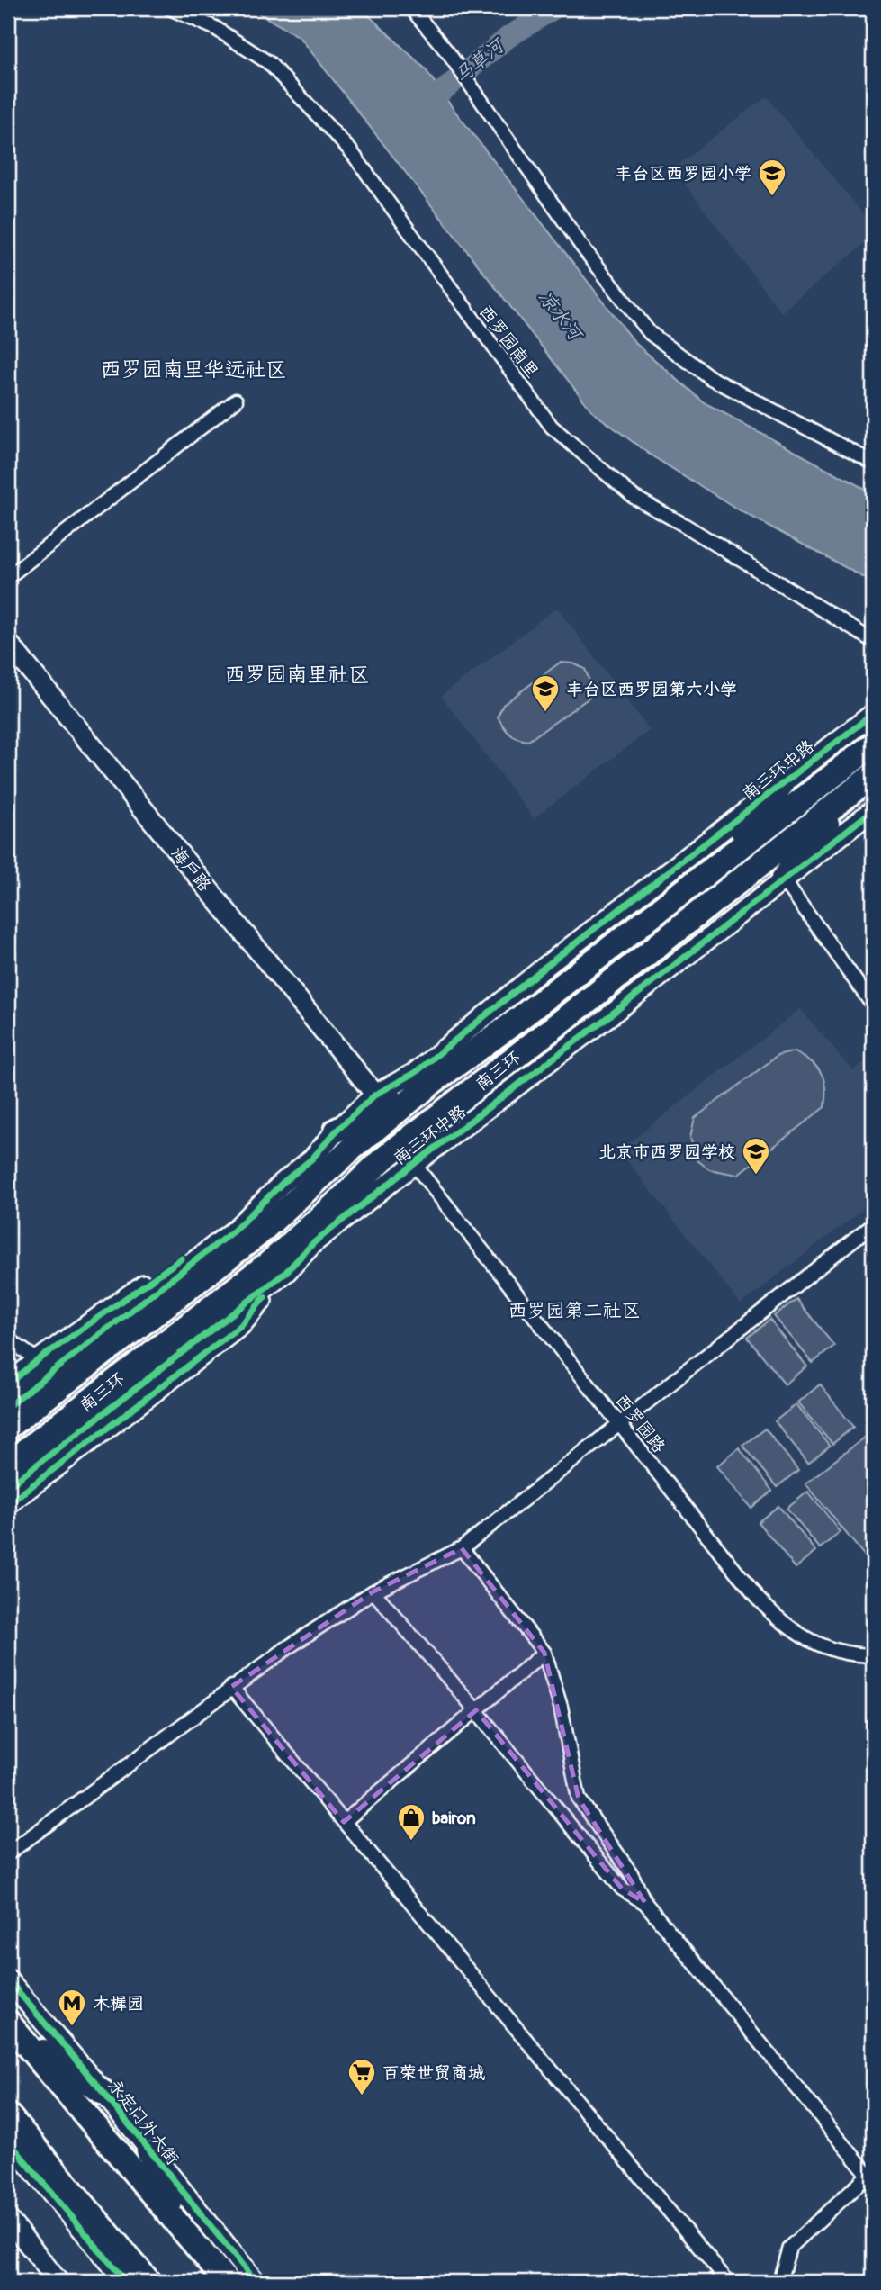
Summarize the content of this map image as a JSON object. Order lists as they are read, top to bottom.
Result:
{
  "streets": {
    "highway": ["南三环"],
    "street": [
      "西罗园南里",
      "南三环中路",
      "海户路",
      "西罗园路",
      "永定门外大街"
    ]
  },
  "crossings": [
    ["南三环中路", "海户路"],
    ["南三环中路", "西罗园路"]
  ],
  "districts": ["西罗园南里华远社区", "西罗园南里社区", "西罗园第二社区"],
  "water": ["马草河", "凉水河"],
  "places": {
    "school or university": ["丰台区西罗园小学", "丰台区西罗园第六小学", "北京市西罗园学校"],
    "shop": ["bairon"],
    "metro station": ["木樨园"],
    "supermarket": ["百荣世贸商城"]
  }
}
